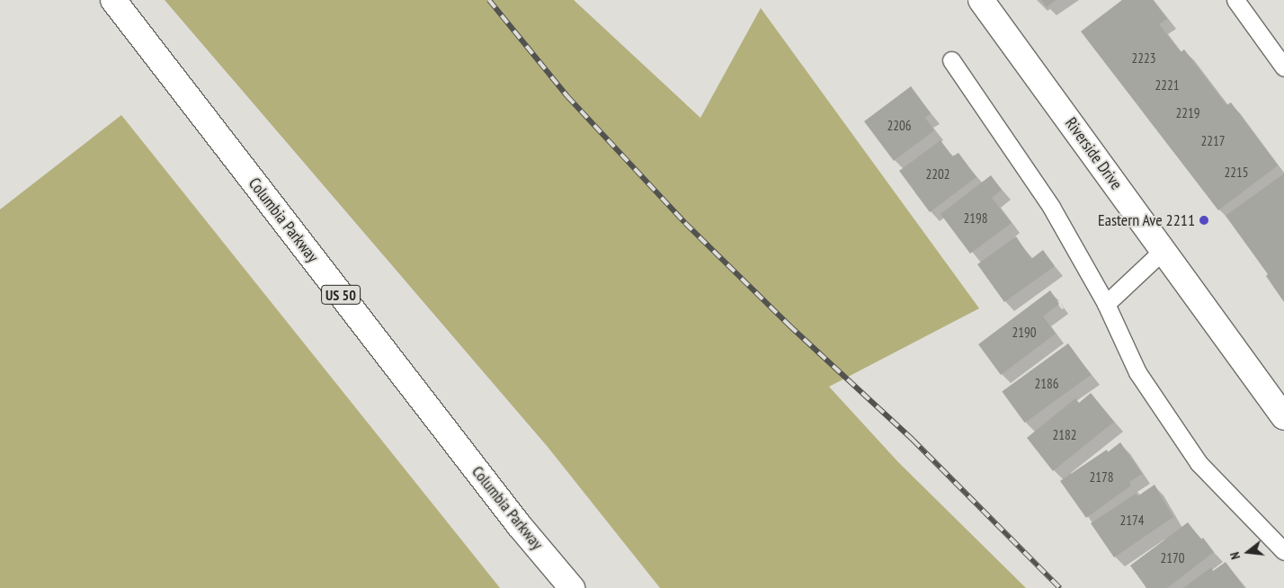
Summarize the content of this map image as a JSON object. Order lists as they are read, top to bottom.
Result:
{
  "streets": {
    "main road": ["Riverside Drive", "Columbia Parkway", "US 50"]
  },
  "places": ["Eastern Ave 2211"],
  "house_numbers": [
    "2223",
    "2221",
    "2219",
    "2206",
    "2217",
    "2215",
    "2202",
    "2198",
    "2190",
    "2186",
    "2182",
    "2178",
    "2174",
    "2170"
  ],
  "north": "left"
}
